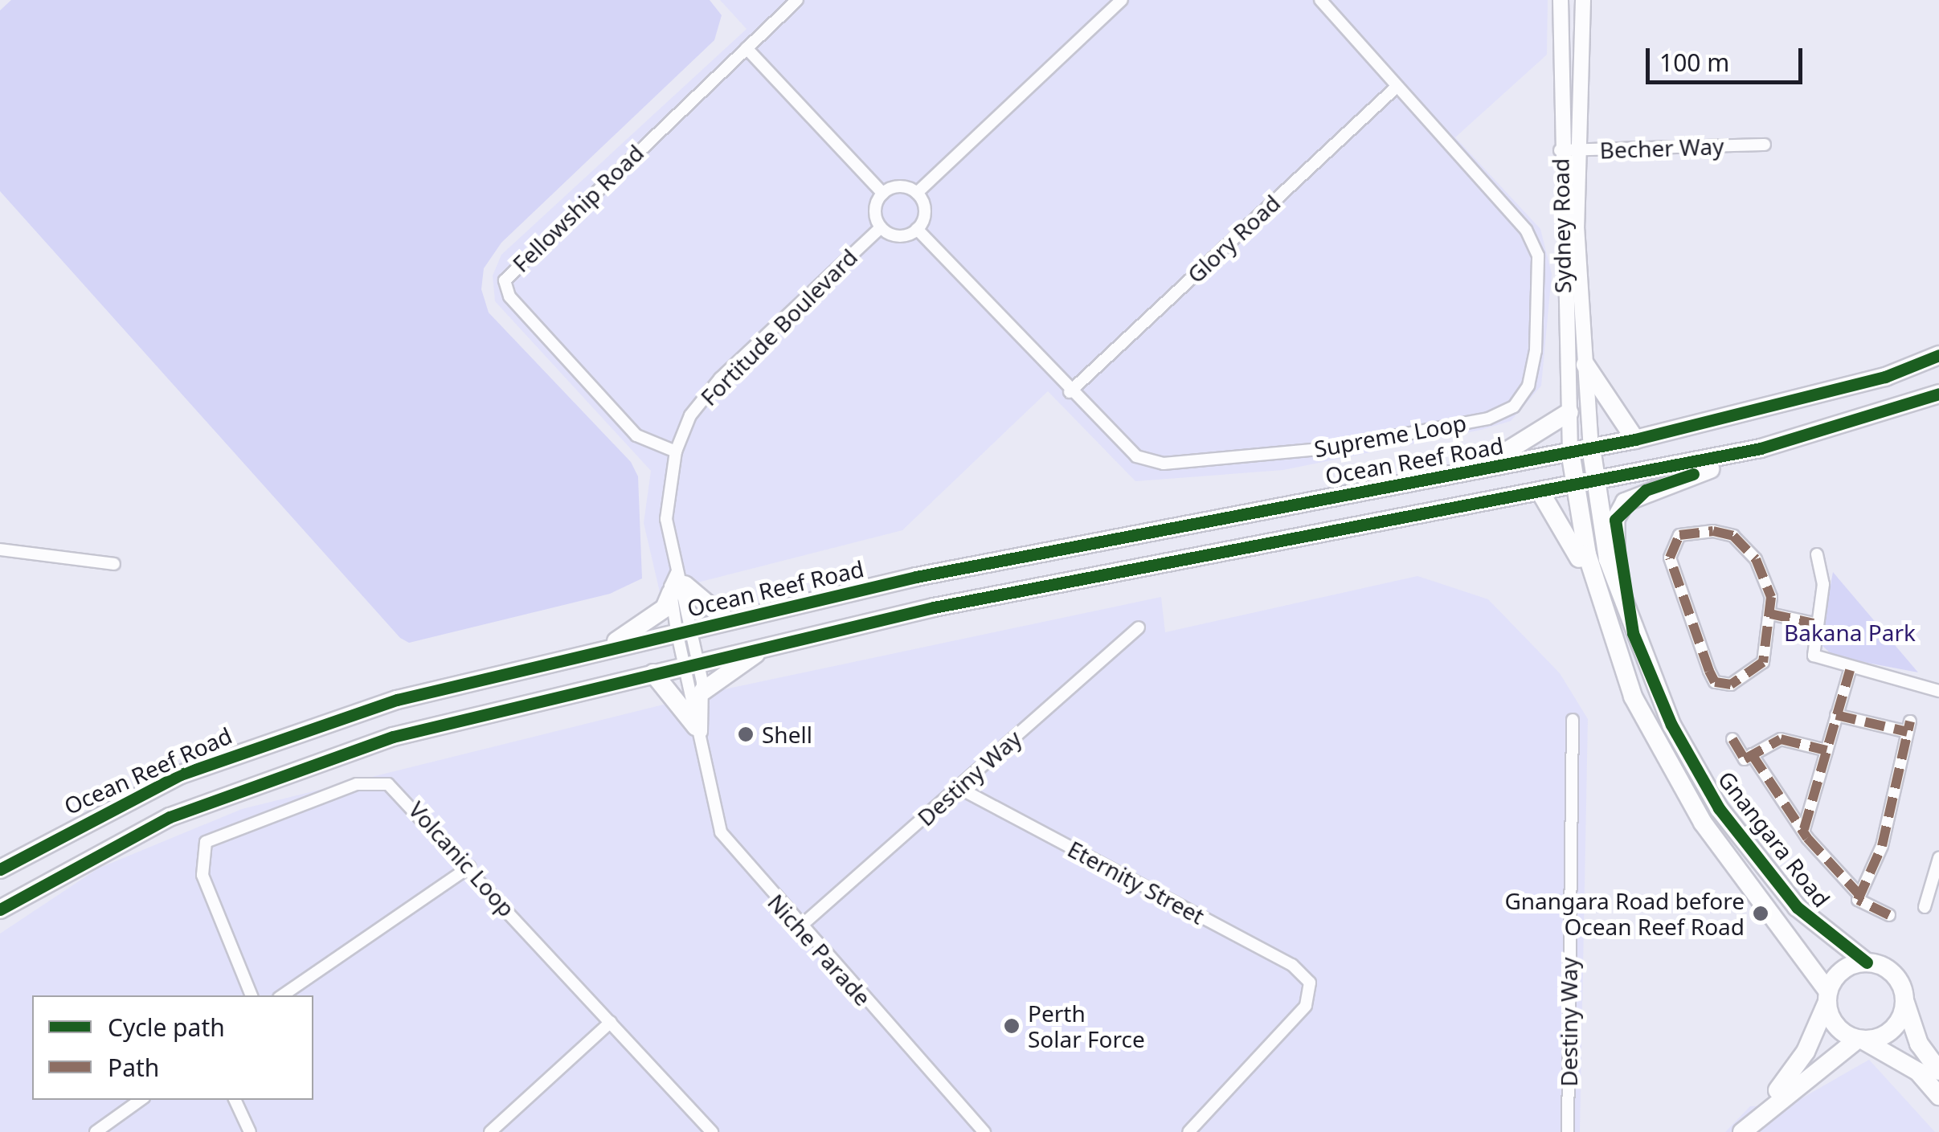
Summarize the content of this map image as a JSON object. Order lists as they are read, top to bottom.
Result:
{
  "streets": {
    "main road": ["Ocean Reef Road", "Gnangara Road"],
    "street": [
      "Becher Way",
      "Fellowship Road",
      "Sydney Road",
      "Glory Road",
      "Fortitude Boulevard",
      "Supreme Loop",
      "Destiny Way",
      "Volcanic Loop",
      "Eternity Street",
      "Niche Parade"
    ]
  },
  "crossings": [
    ["Becher Way", "Sydney Road"],
    ["Fellowship Road", "Fortitude Boulevard"],
    ["Sydney Road", "Ocean Reef Road"],
    ["Sydney Road", "Gnangara Road"],
    ["Glory Road", "Supreme Loop"],
    ["Fortitude Boulevard", "Supreme Loop"],
    ["Fortitude Boulevard", "Ocean Reef Road"],
    ["Fortitude Boulevard", "Niche Parade"],
    ["Ocean Reef Road", "Gnangara Road"],
    ["Ocean Reef Road", "Niche Parade"],
    ["Destiny Way", "Eternity Street"],
    ["Destiny Way", "Niche Parade"]
  ],
  "parks": ["Bakana Park"],
  "places": ["Shell", "Gnangara Road before Ocean Reef Road", "Perth Solar Force"],
  "legend": ["Cycle path", "Path"],
  "scale_bar": "100 m"
}
